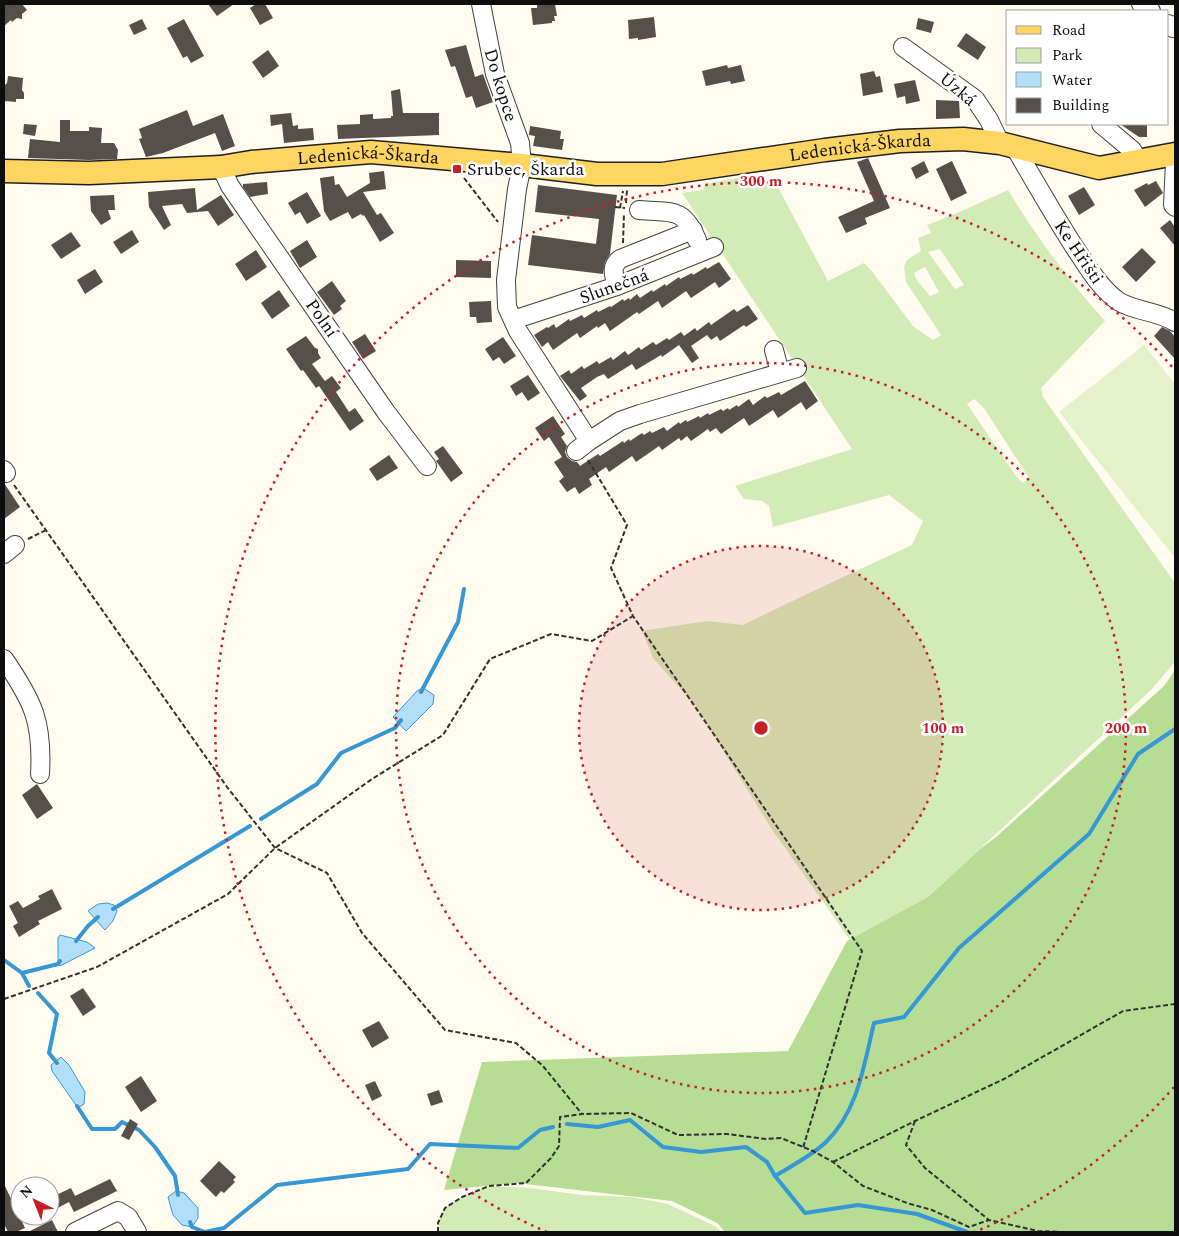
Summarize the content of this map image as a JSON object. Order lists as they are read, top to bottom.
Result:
{
  "streets": {
    "main road": ["Ledenická-Škarda"],
    "street": [
      "Do kopce",
      "Úzká",
      "Ke Hřišti",
      "Slunečná",
      "Polní"
    ]
  },
  "crossings": [
    ["Do kopce", "Ledenická-Škarda"],
    ["Úzká", "Ledenická-Škarda"],
    ["Úzká", "Ke Hřišti"],
    ["Ledenická-Škarda", "Ke Hřišti"],
    ["Ledenická-Škarda", "Polní"]
  ],
  "places": {
    "transit": ["Srubec, Škarda"]
  },
  "legend": [
    "Road",
    "Park",
    "Water",
    "Building"
  ],
  "north": "top left",
  "rings": ["300 m", "100 m", "200 m"]
}
